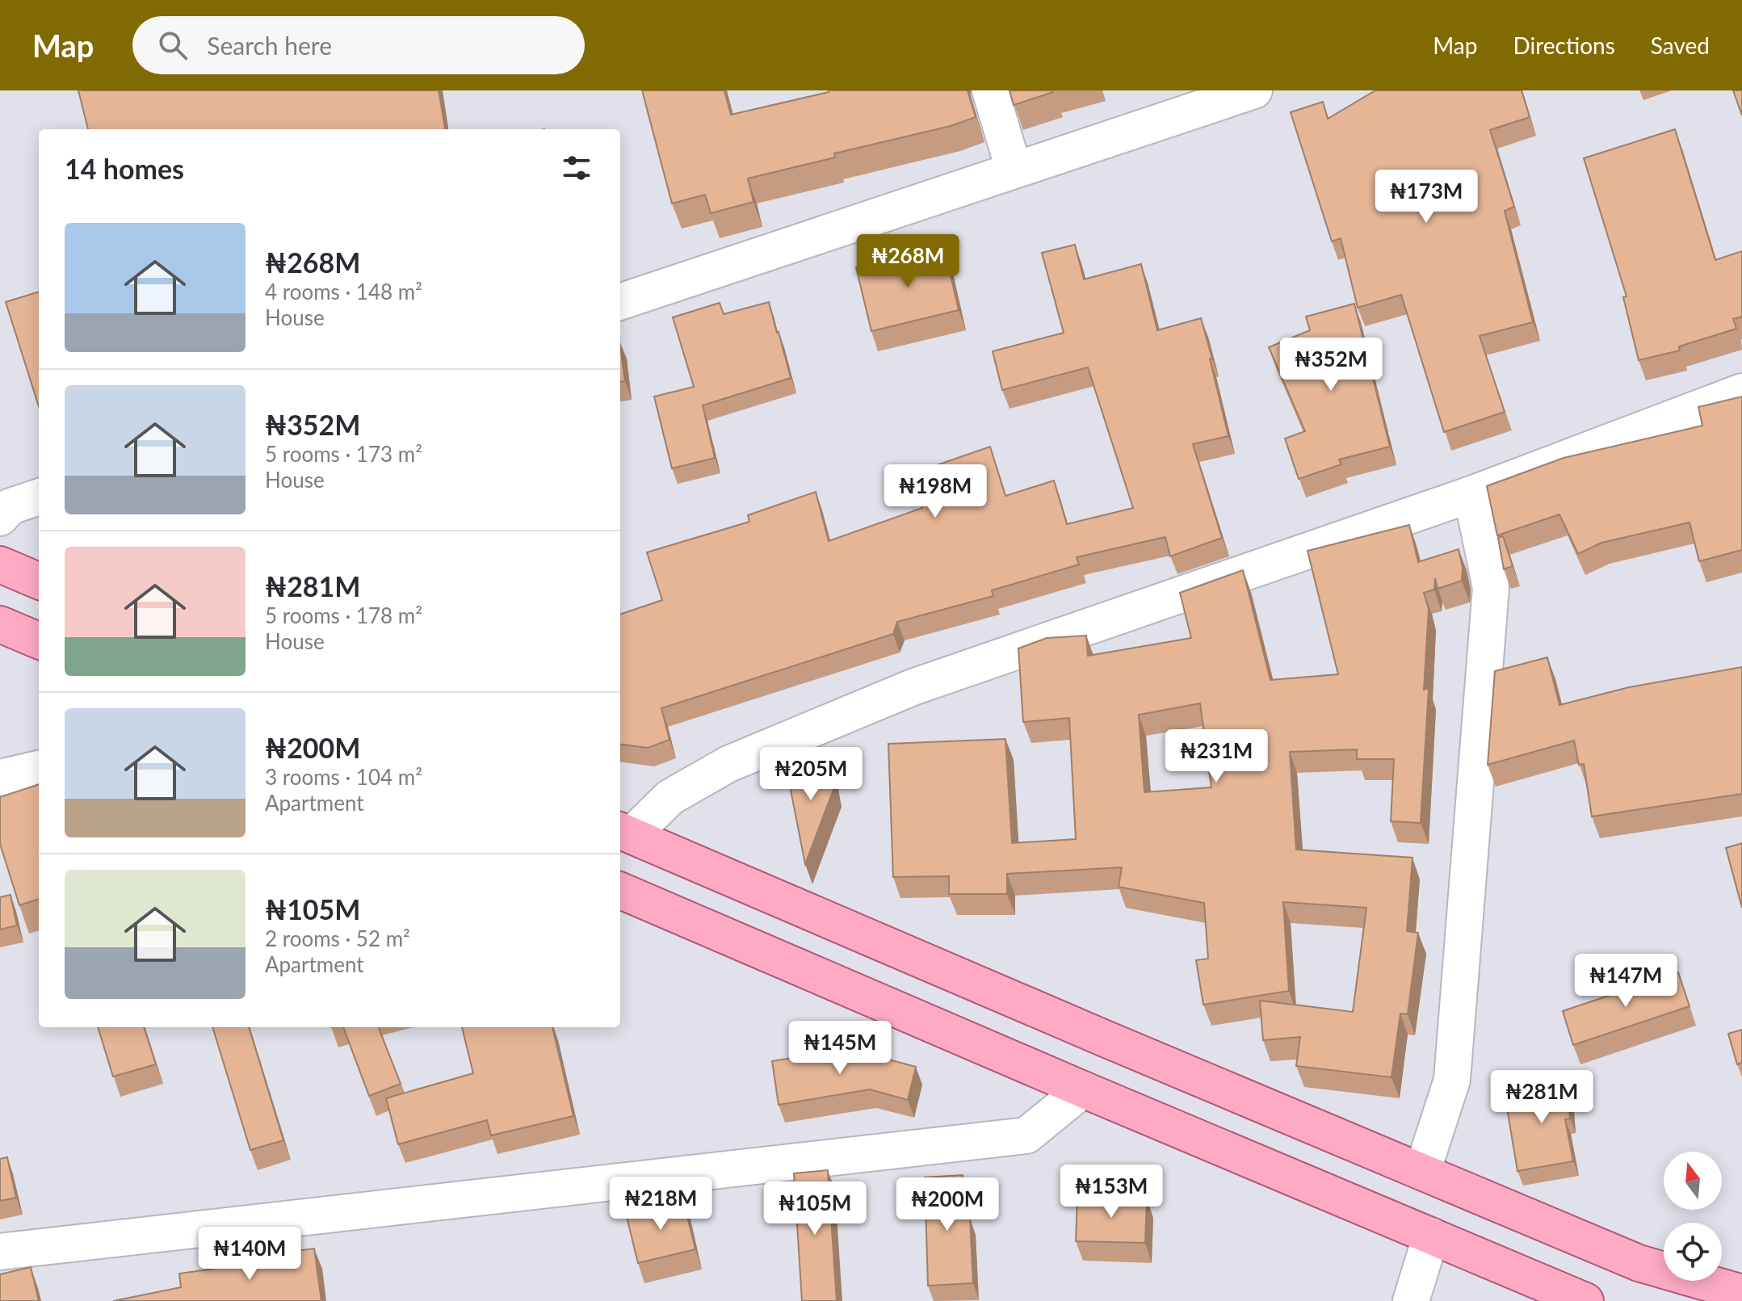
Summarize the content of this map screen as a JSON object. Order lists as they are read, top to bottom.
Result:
{
  "north": "top",
  "page": {
    "header": "Map",
    "search": "Search here",
    "nav": ["Map", "Directions", "Saved"],
    "heading": "14 homes",
    "price": [
      "₦173M",
      "₦268M",
      "₦352M",
      "₦198M",
      "₦231M",
      "₦205M",
      "₦147M",
      "₦145M",
      "₦281M",
      "₦153M",
      "₦218M",
      "₦200M",
      "₦105M",
      "₦140M"
    ],
    "list": [
      {
        "name": "₦268M",
        "note": "4 rooms · 148 m² · House"
      },
      {
        "name": "₦352M",
        "note": "5 rooms · 173 m² · House"
      },
      {
        "name": "₦281M",
        "note": "5 rooms · 178 m² · House"
      },
      {
        "name": "₦200M",
        "note": "3 rooms · 104 m² · Apartment"
      },
      {
        "name": "₦105M",
        "note": "2 rooms · 52 m² · Apartment"
      }
    ]
  }
}
